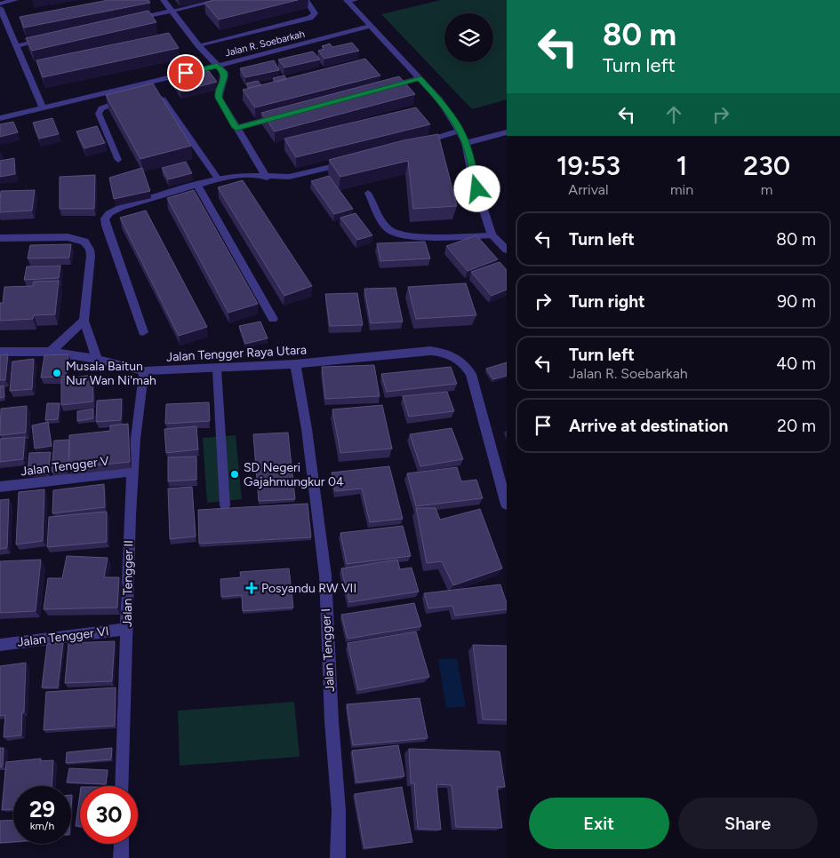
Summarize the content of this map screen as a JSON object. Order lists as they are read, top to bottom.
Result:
{
  "streets": {
    "street": [
      "Jalan R. Soebarkah",
      "Jalan Tengger Raya Utara",
      "Jalan Tengger V",
      "Jalan Tengger II",
      "Jalan Tengger VI",
      "Jalan Tengger I"
    ]
  },
  "crossings": [
    ["Jalan Tengger Raya Utara", "Jalan Tengger II"],
    ["Jalan Tengger Raya Utara", "Jalan Tengger I"],
    ["Jalan Tengger V", "Jalan Tengger II"],
    ["Jalan Tengger II", "Jalan Tengger VI"]
  ],
  "places": {
    "other": ["Musala Baitun Nur Wan Ni'mah", "SD Negeri Gajahmungkur 04"],
    "health": ["Posyandu RW VII"]
  },
  "page": {
    "turn": ["80 m", "Turn left"],
    "eta": [
      "19:53",
      "Arrival",
      "1",
      "min",
      "230",
      "m"
    ],
    "list": [
      {
        "name": "Turn left",
        "value": "80 m"
      },
      {
        "name": "Turn right",
        "value": "90 m"
      },
      {
        "name": "Turn left",
        "note": "Jalan R. Soebarkah",
        "value": "40 m"
      },
      {
        "name": "Arrive at destination",
        "value": "20 m"
      }
    ],
    "speed": "29 km/h",
    "limit": "30",
    "buttons": ["Exit", "Share"]
  }
}
